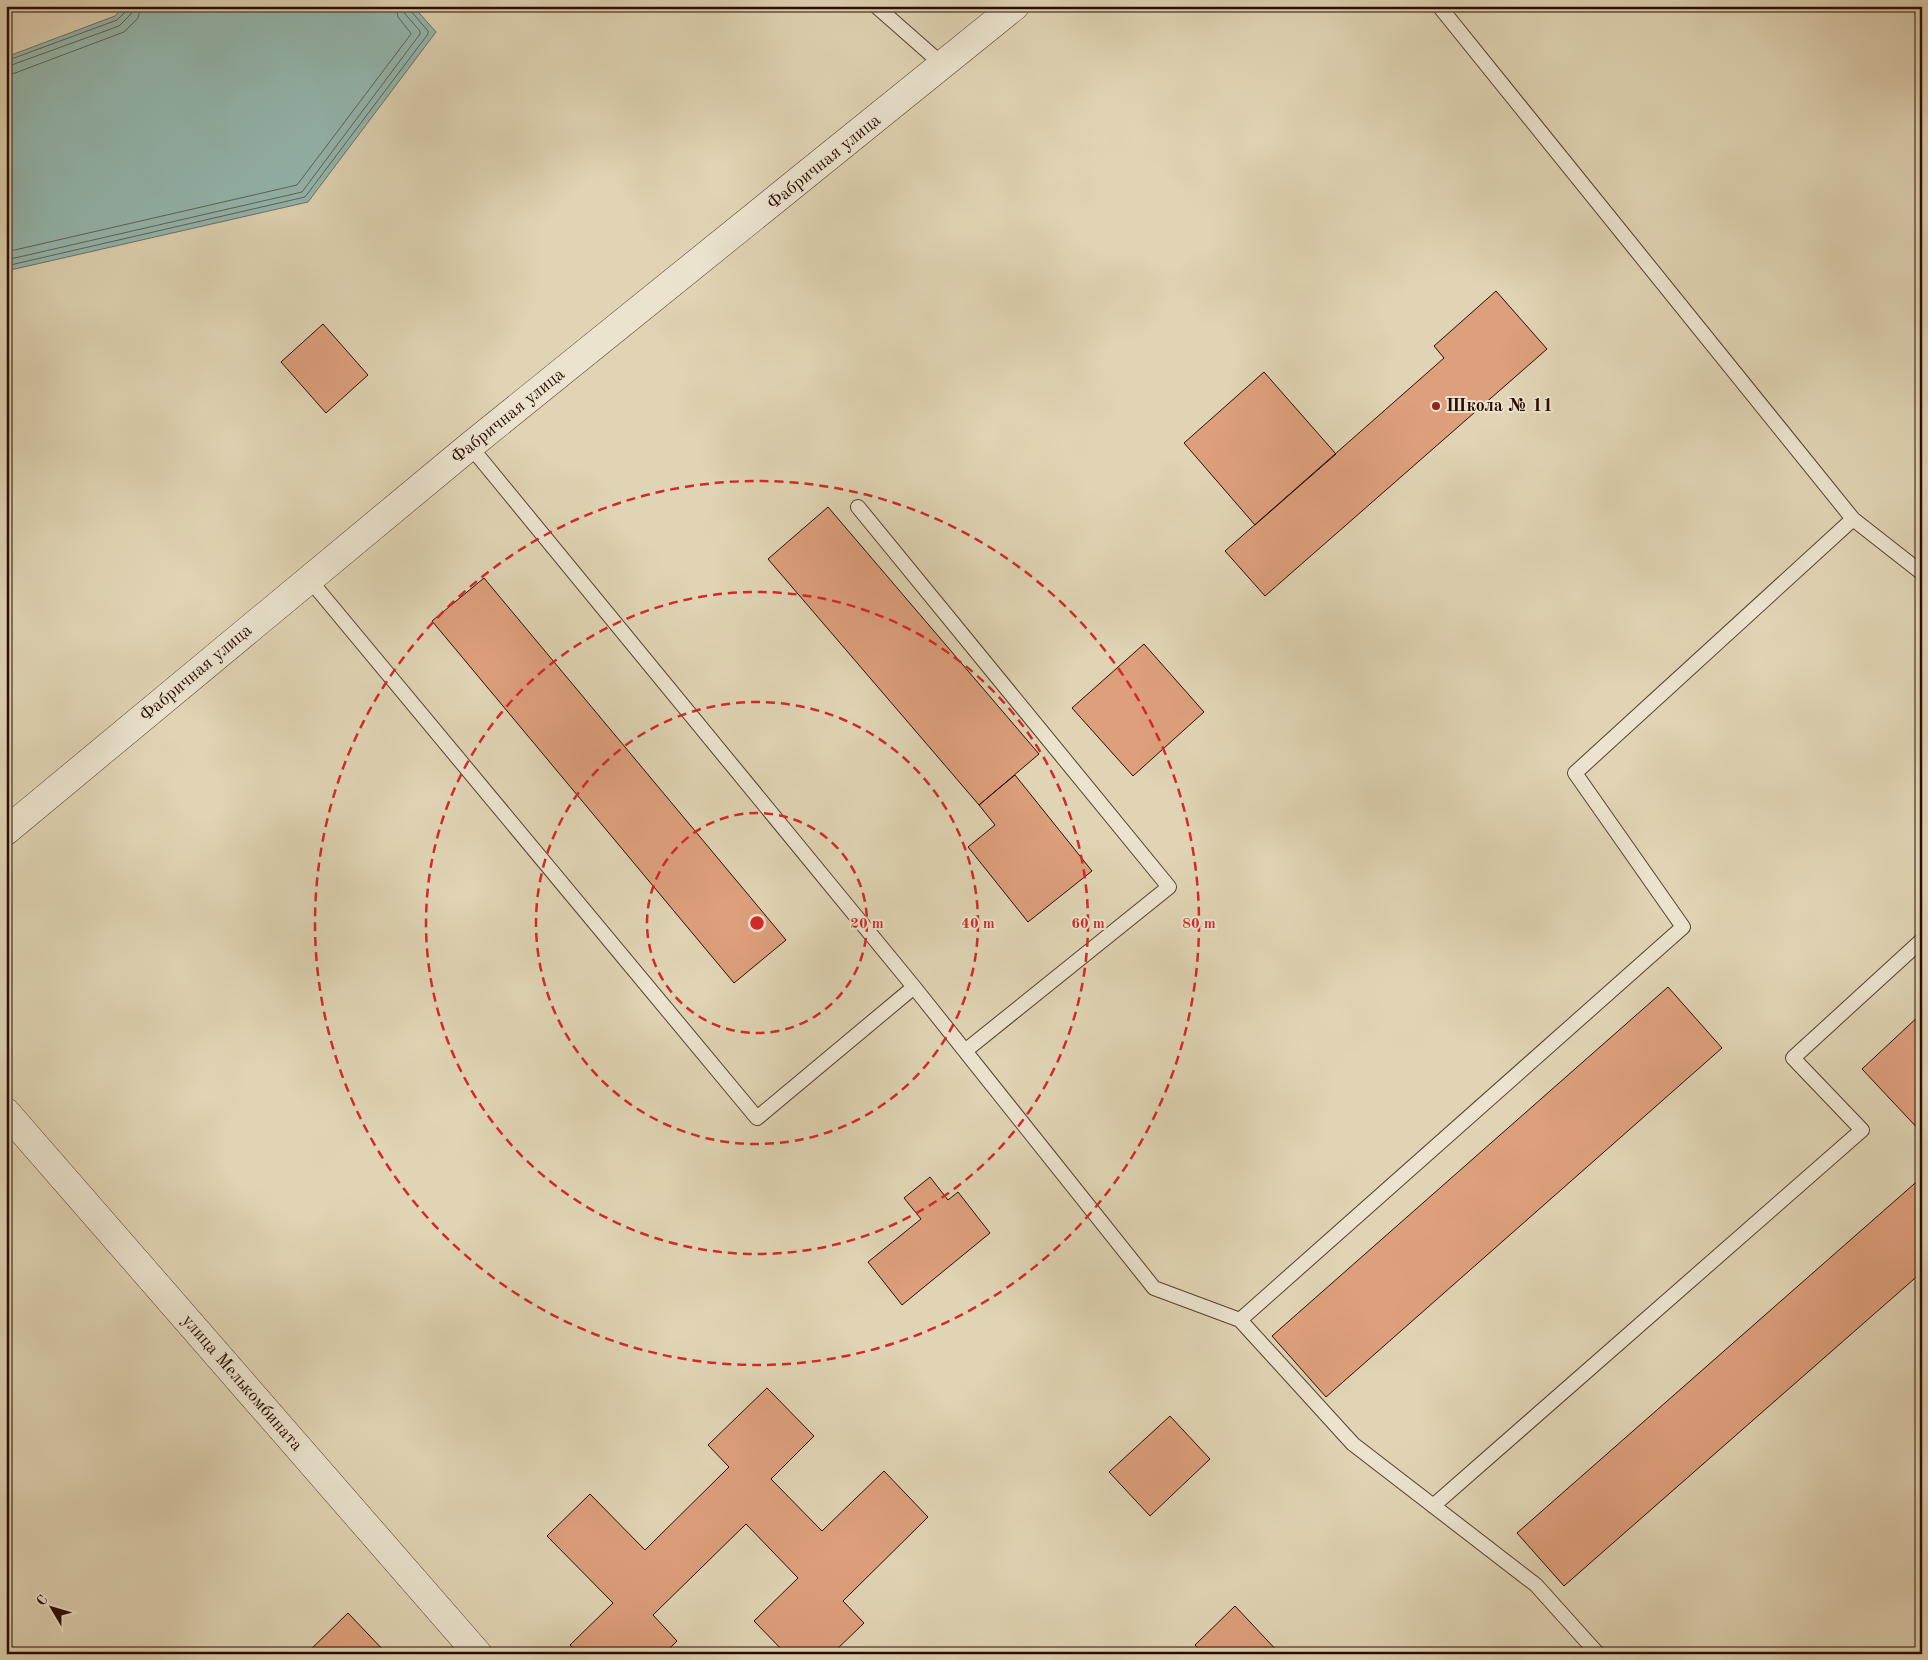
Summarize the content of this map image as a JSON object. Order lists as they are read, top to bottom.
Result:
{
  "streets": {
    "street": ["Фабричная улица", "улица Мелькомбината"]
  },
  "places": ["Школа № 11"],
  "north": "top left",
  "rings": [
    "20 m",
    "40 m",
    "60 m",
    "80 m"
  ]
}
